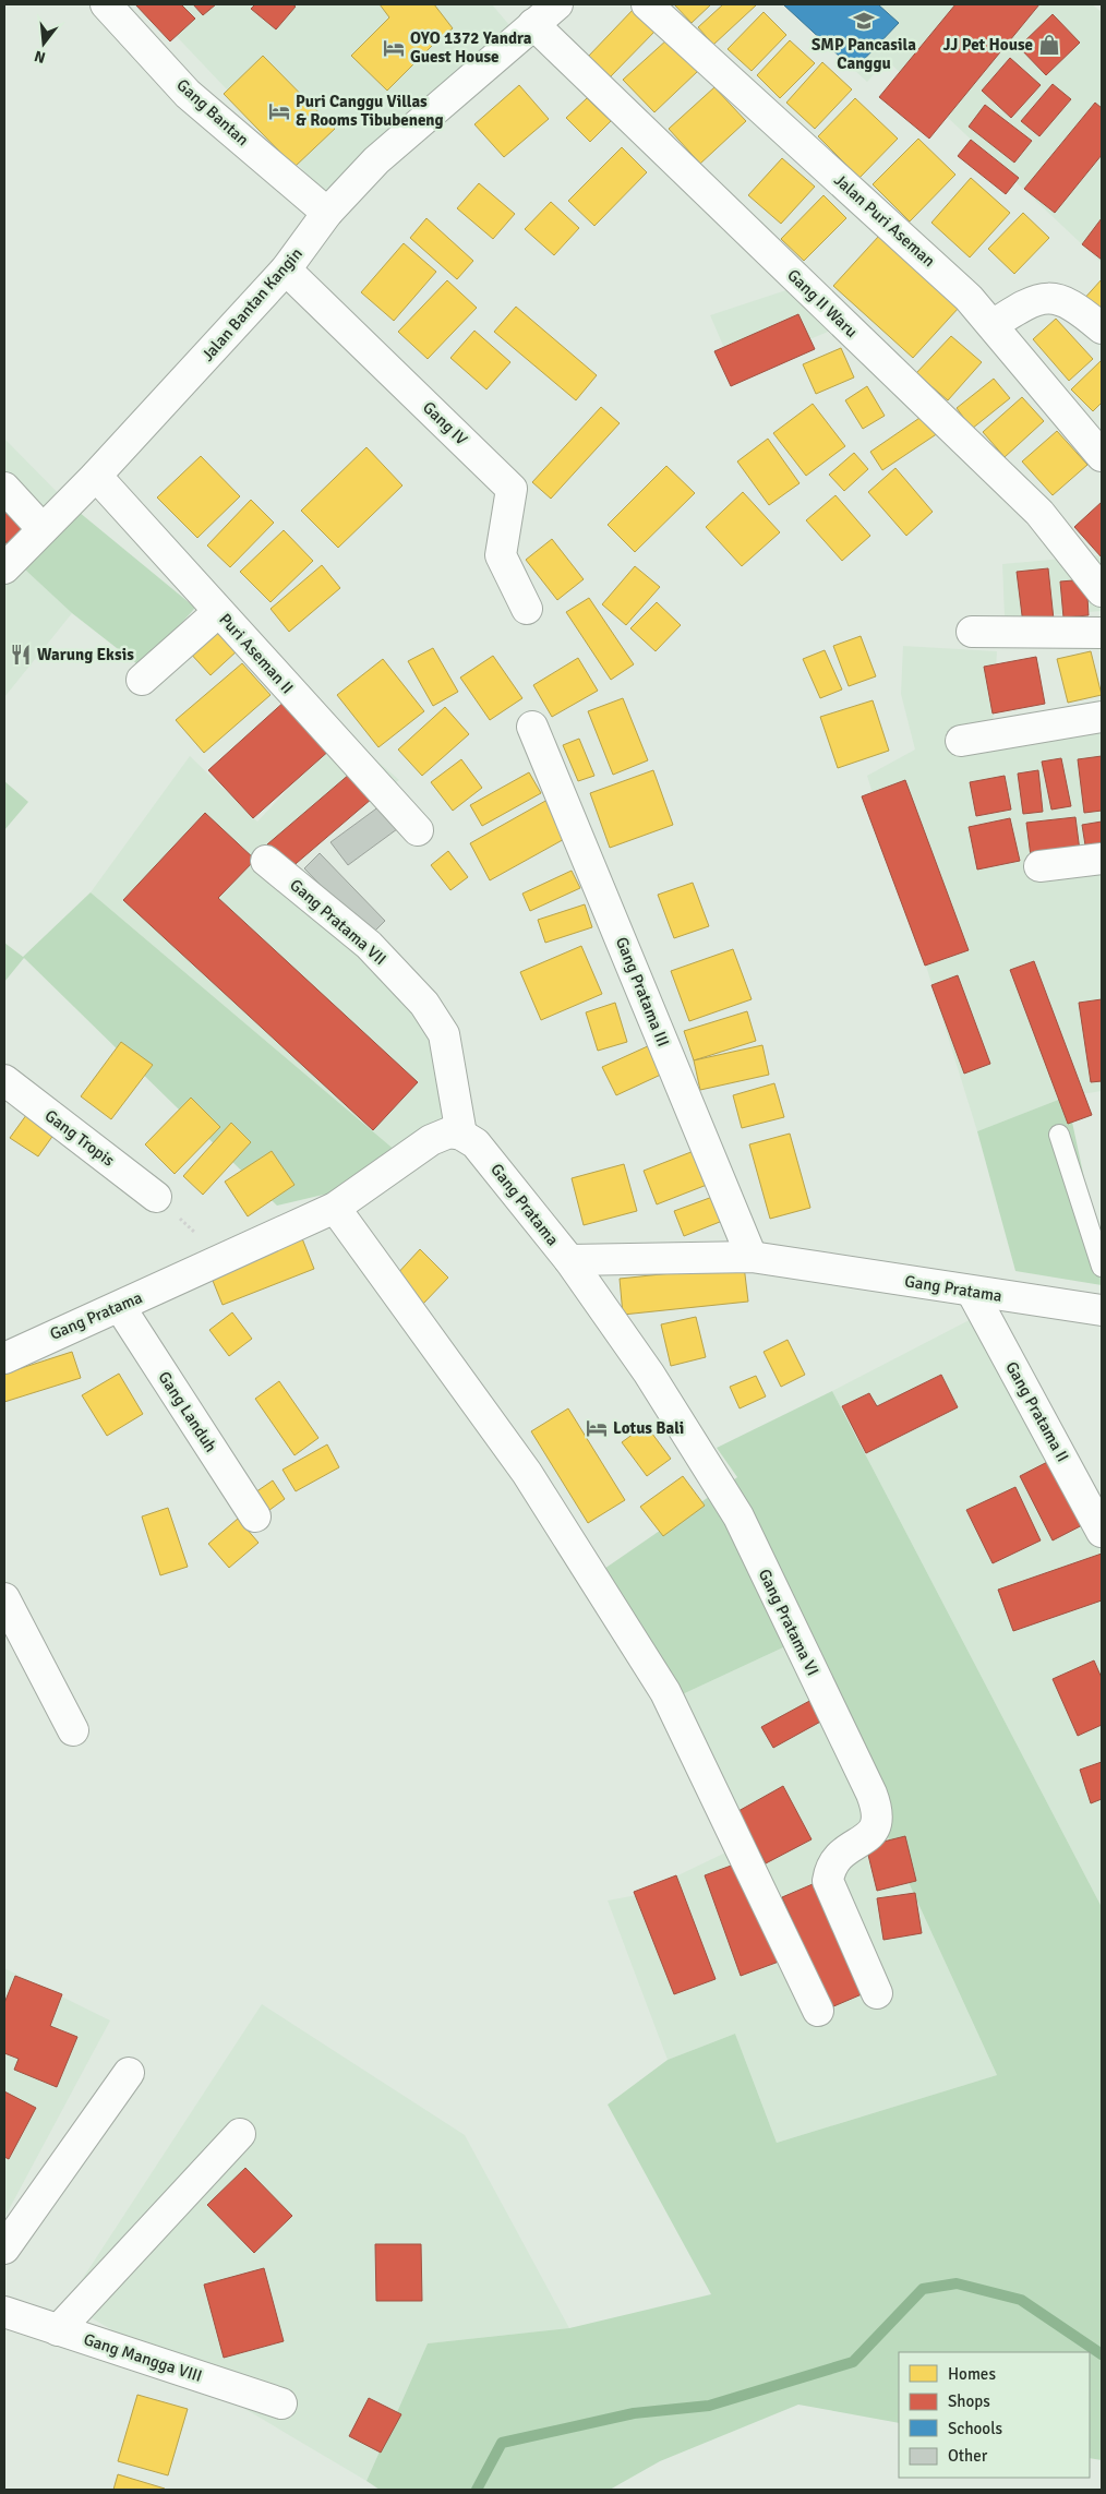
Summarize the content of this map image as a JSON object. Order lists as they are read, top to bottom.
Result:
{
  "streets": {
    "street": [
      "Gang Bantan",
      "Jalan Puri Aseman",
      "Gang II Waru",
      "Jalan Bantan Kangin",
      "Gang IV",
      "Puri Aseman II",
      "Gang Pratama VII",
      "Gang Pratama III",
      "Gang Tropis",
      "Gang Pratama",
      "Gang Landuh",
      "Gang Pratama II",
      "Gang Pratama VI",
      "Gang Mangga VIII"
    ]
  },
  "crossings": [
    ["Gang Bantan", "Jalan Bantan Kangin"],
    ["Gang II Waru", "Jalan Bantan Kangin"],
    ["Jalan Bantan Kangin", "Gang IV"],
    ["Jalan Bantan Kangin", "Puri Aseman II"],
    ["Gang Pratama VII", "Gang Pratama"],
    ["Gang Pratama III", "Gang Pratama"],
    ["Gang Pratama", "Gang Landuh"],
    ["Gang Pratama", "Gang Pratama II"],
    ["Gang Pratama", "Gang Pratama VI"]
  ],
  "places": {
    "school or university": ["SMP Pancasila Canggu"],
    "shop": ["JJ Pet House"],
    "hotel": ["OYO 1372 Yandra Guest House", "Puri Canggu Villas & Rooms Tibubeneng", "Lotus Bali"],
    "restaurant": ["Warung Eksis"]
  },
  "legend": [
    "Homes",
    "Shops",
    "Schools",
    "Other"
  ],
  "north": "bottom"
}
